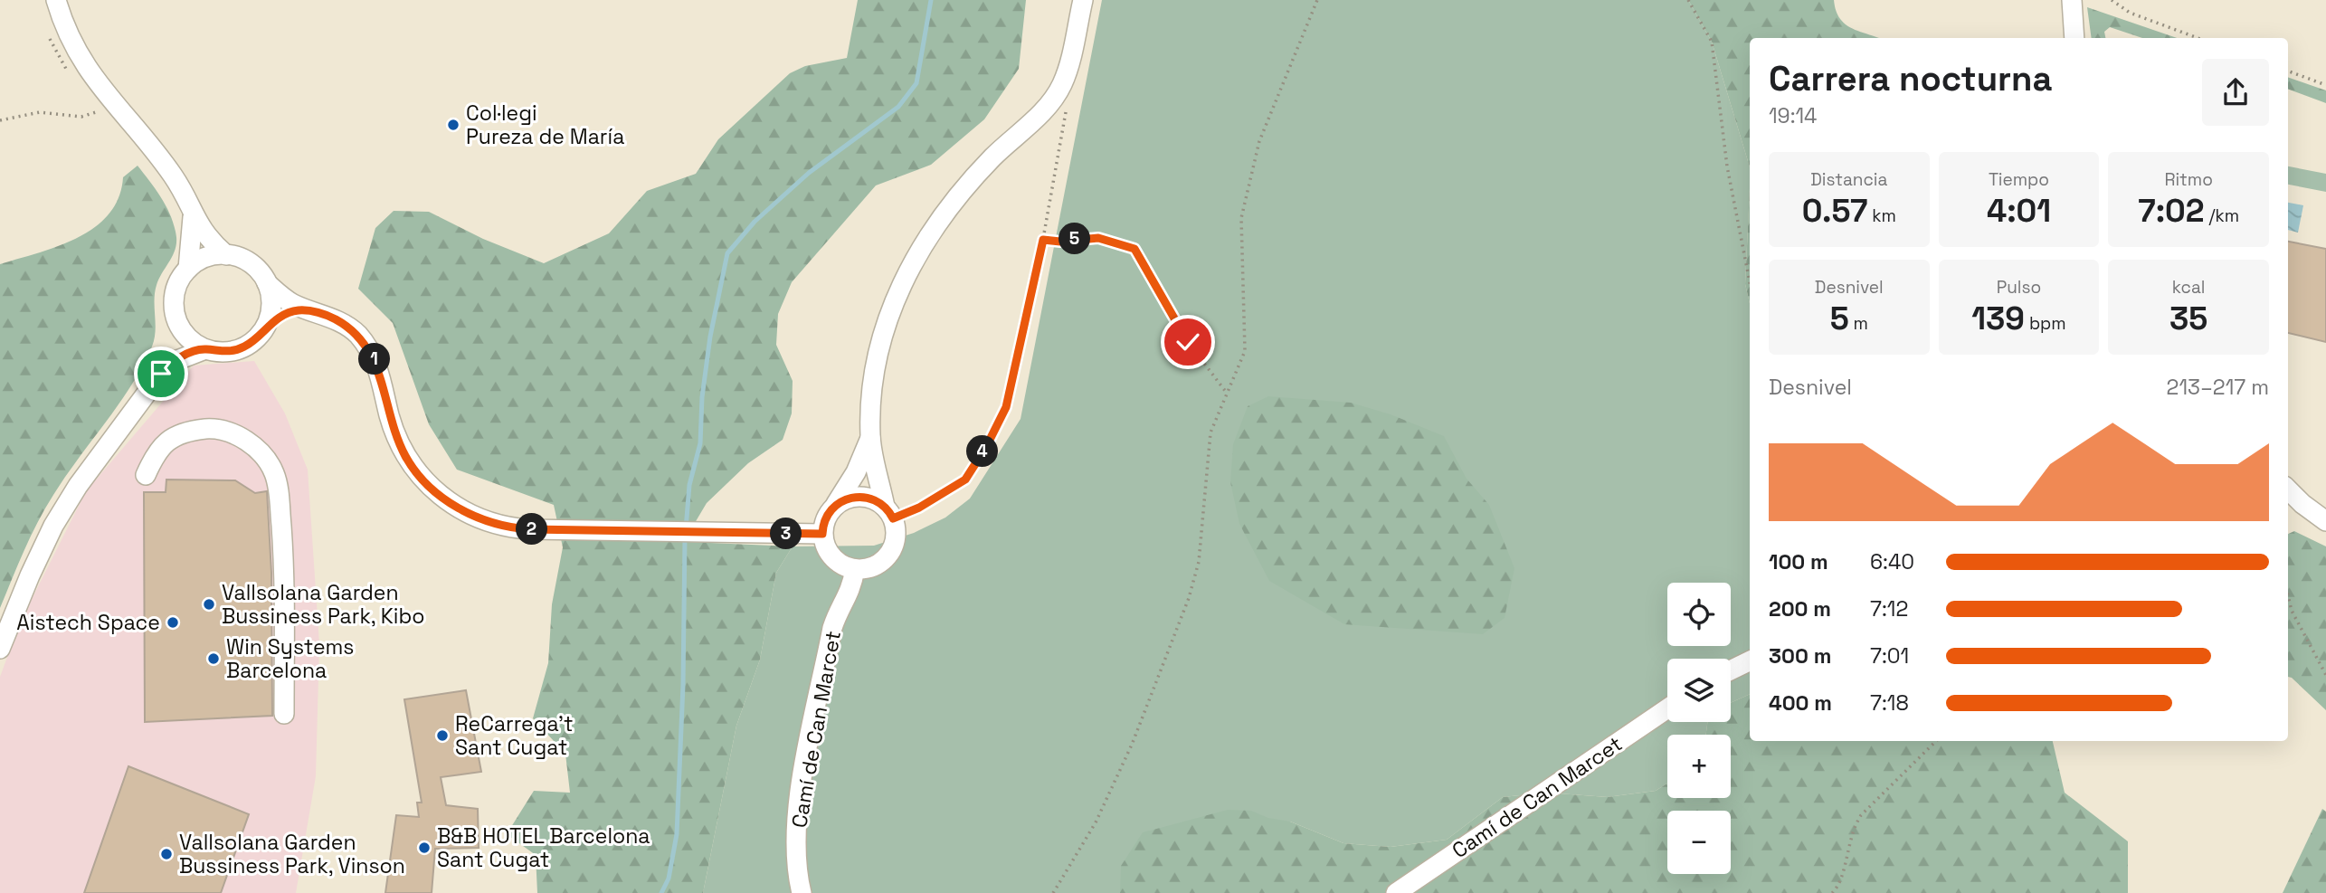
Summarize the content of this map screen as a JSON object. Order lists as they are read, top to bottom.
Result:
{
  "streets": {
    "street": ["Camí de Can Marcet"]
  },
  "places": [
    "Col·legi Pureza de María",
    "Vallsolana Garden Bussiness Park, Kibo",
    "Aistech Space",
    "Win Systems Barcelona",
    "ReCarrega't Sant Cugat",
    "B&B HOTEL Barcelona Sant Cugat",
    "Vallsolana Garden Bussiness Park, Vinson"
  ],
  "page": {
    "heading": ["Carrera nocturna", "19:14"],
    "stats": [
      ["Distancia", "0.57 km"],
      ["Tiempo", "4:01"],
      ["Ritmo", "7:02 /km"],
      ["Desnivel", "5 m"],
      ["Pulso", "139 bpm"],
      ["kcal", "35"]
    ],
    "pins": [
      "5",
      "1",
      "4",
      "2",
      "3"
    ],
    "chart": ["Desnivel", "213–217 m"],
    "list": [
      {
        "name": "100 m",
        "note": "6:40"
      },
      {
        "name": "200 m",
        "note": "7:12"
      },
      {
        "name": "300 m",
        "note": "7:01"
      },
      {
        "name": "400 m",
        "note": "7:18"
      }
    ],
    "map_buttons": ["+", "−"]
  }
}
